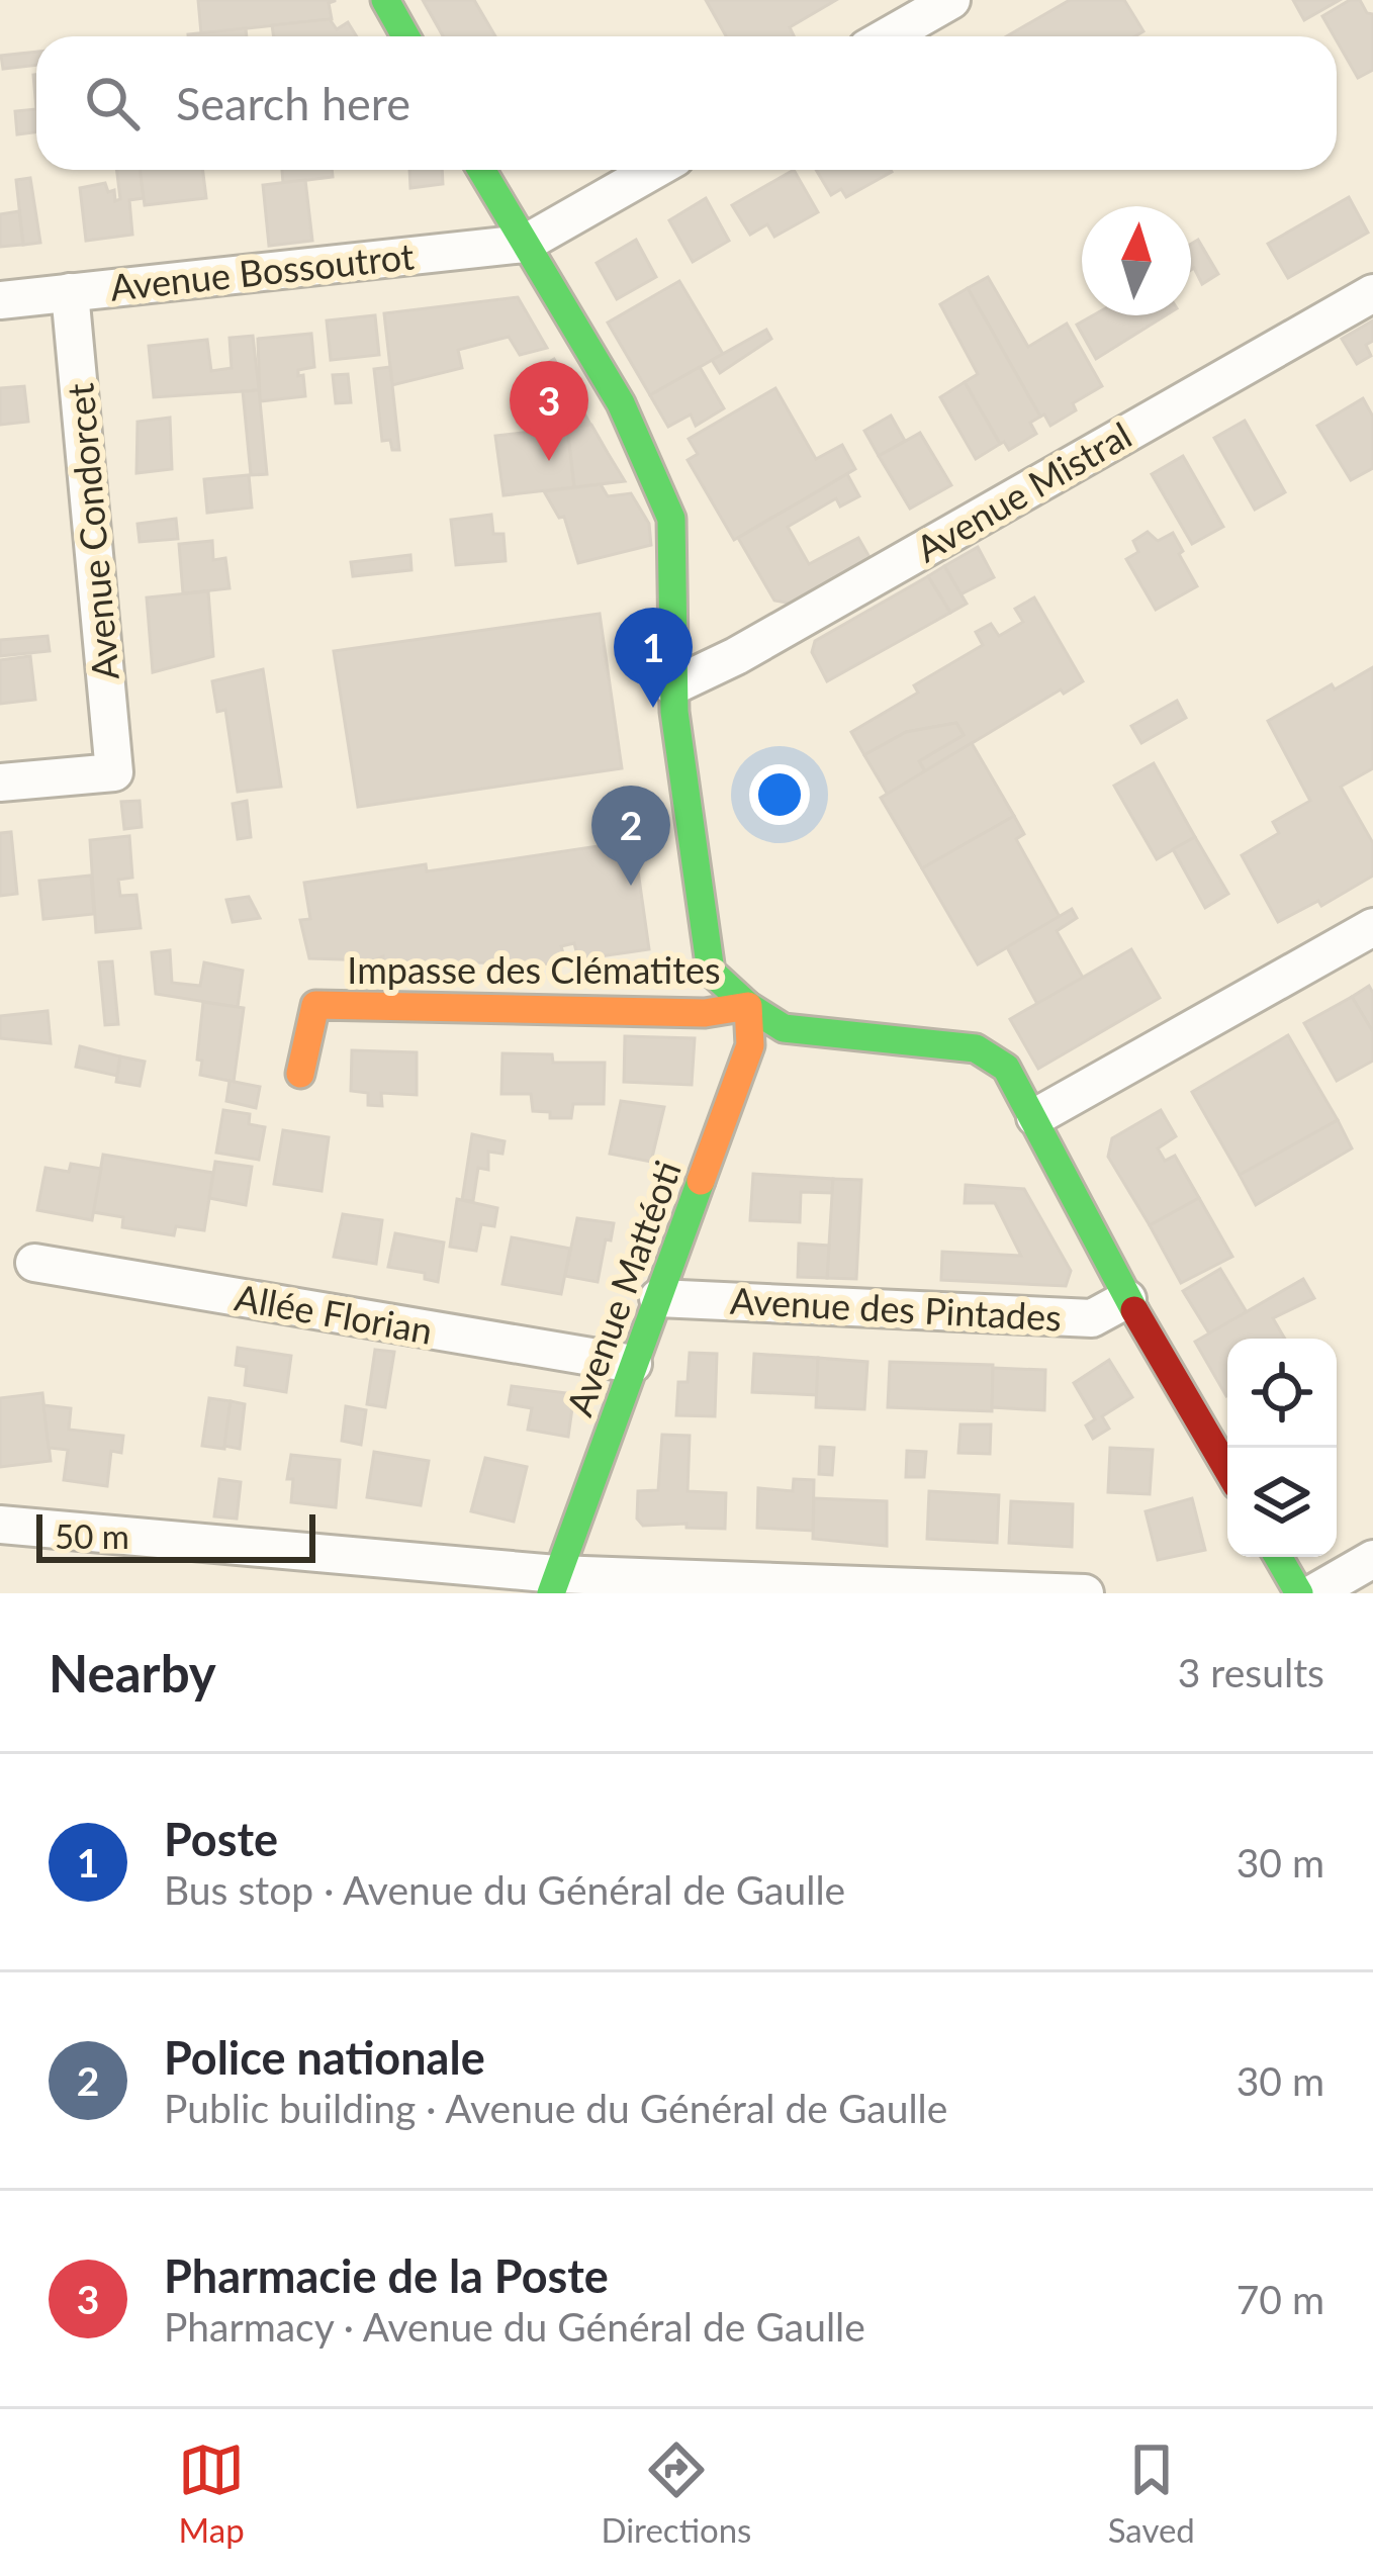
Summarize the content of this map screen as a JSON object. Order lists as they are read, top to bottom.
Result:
{
  "streets": {
    "street": [
      "Avenue Bossoutrot",
      "Avenue Mistral",
      "Avenue Condorcet",
      "Impasse des Clématites",
      "Avenue Mattéoti",
      "Avenue des Pintades",
      "Allée Florian"
    ]
  },
  "crossings": [
    ["Avenue Bossoutrot", "Avenue Condorcet"],
    ["Impasse des Clématites", "Avenue Mattéoti"],
    ["Avenue Mattéoti", "Avenue des Pintades"],
    ["Avenue Mattéoti", "Allée Florian"]
  ],
  "scale_bar": "50 m",
  "north": "top",
  "page": {
    "search": "Search here",
    "pins": ["3", "1", "2"],
    "scale": "50 m",
    "heading": ["Nearby", "3 results"],
    "list": [
      {
        "mark": "1",
        "name": "Poste",
        "note": "Bus stop · Avenue du Général de Gaulle",
        "value": "30 m"
      },
      {
        "mark": "2",
        "name": "Police nationale",
        "note": "Public building · Avenue du Général de Gaulle",
        "value": "30 m"
      },
      {
        "mark": "3",
        "name": "Pharmacie de la Poste",
        "note": "Pharmacy · Avenue du Général de Gaulle",
        "value": "70 m"
      }
    ],
    "nav": ["Map", "Directions", "Saved"]
  }
}
